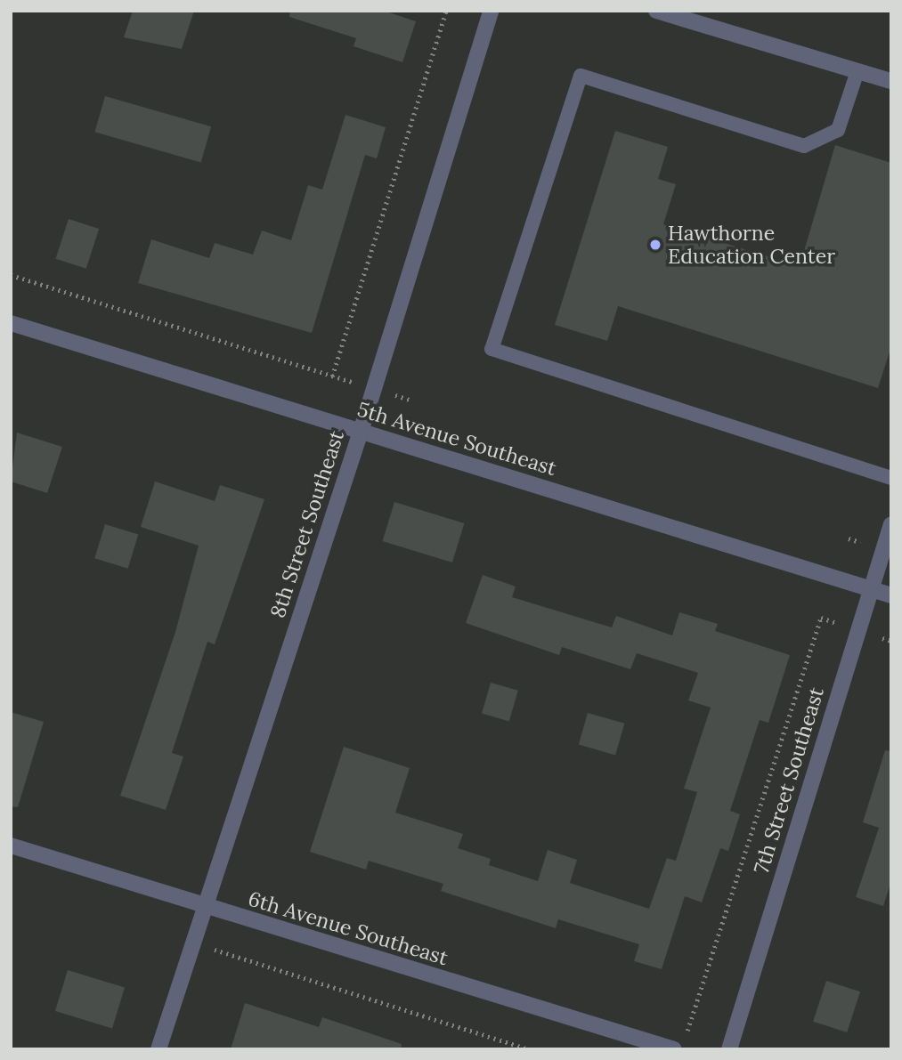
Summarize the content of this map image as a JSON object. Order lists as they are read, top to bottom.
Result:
{
  "streets": {
    "street": [
      "5th Avenue Southeast",
      "8th Street Southeast",
      "7th Street Southeast",
      "6th Avenue Southeast"
    ]
  },
  "crossings": [
    ["5th Avenue Southeast", "8th Street Southeast"],
    ["5th Avenue Southeast", "7th Street Southeast"],
    ["8th Street Southeast", "6th Avenue Southeast"]
  ],
  "places": ["Hawthorne Education Center"]
}
